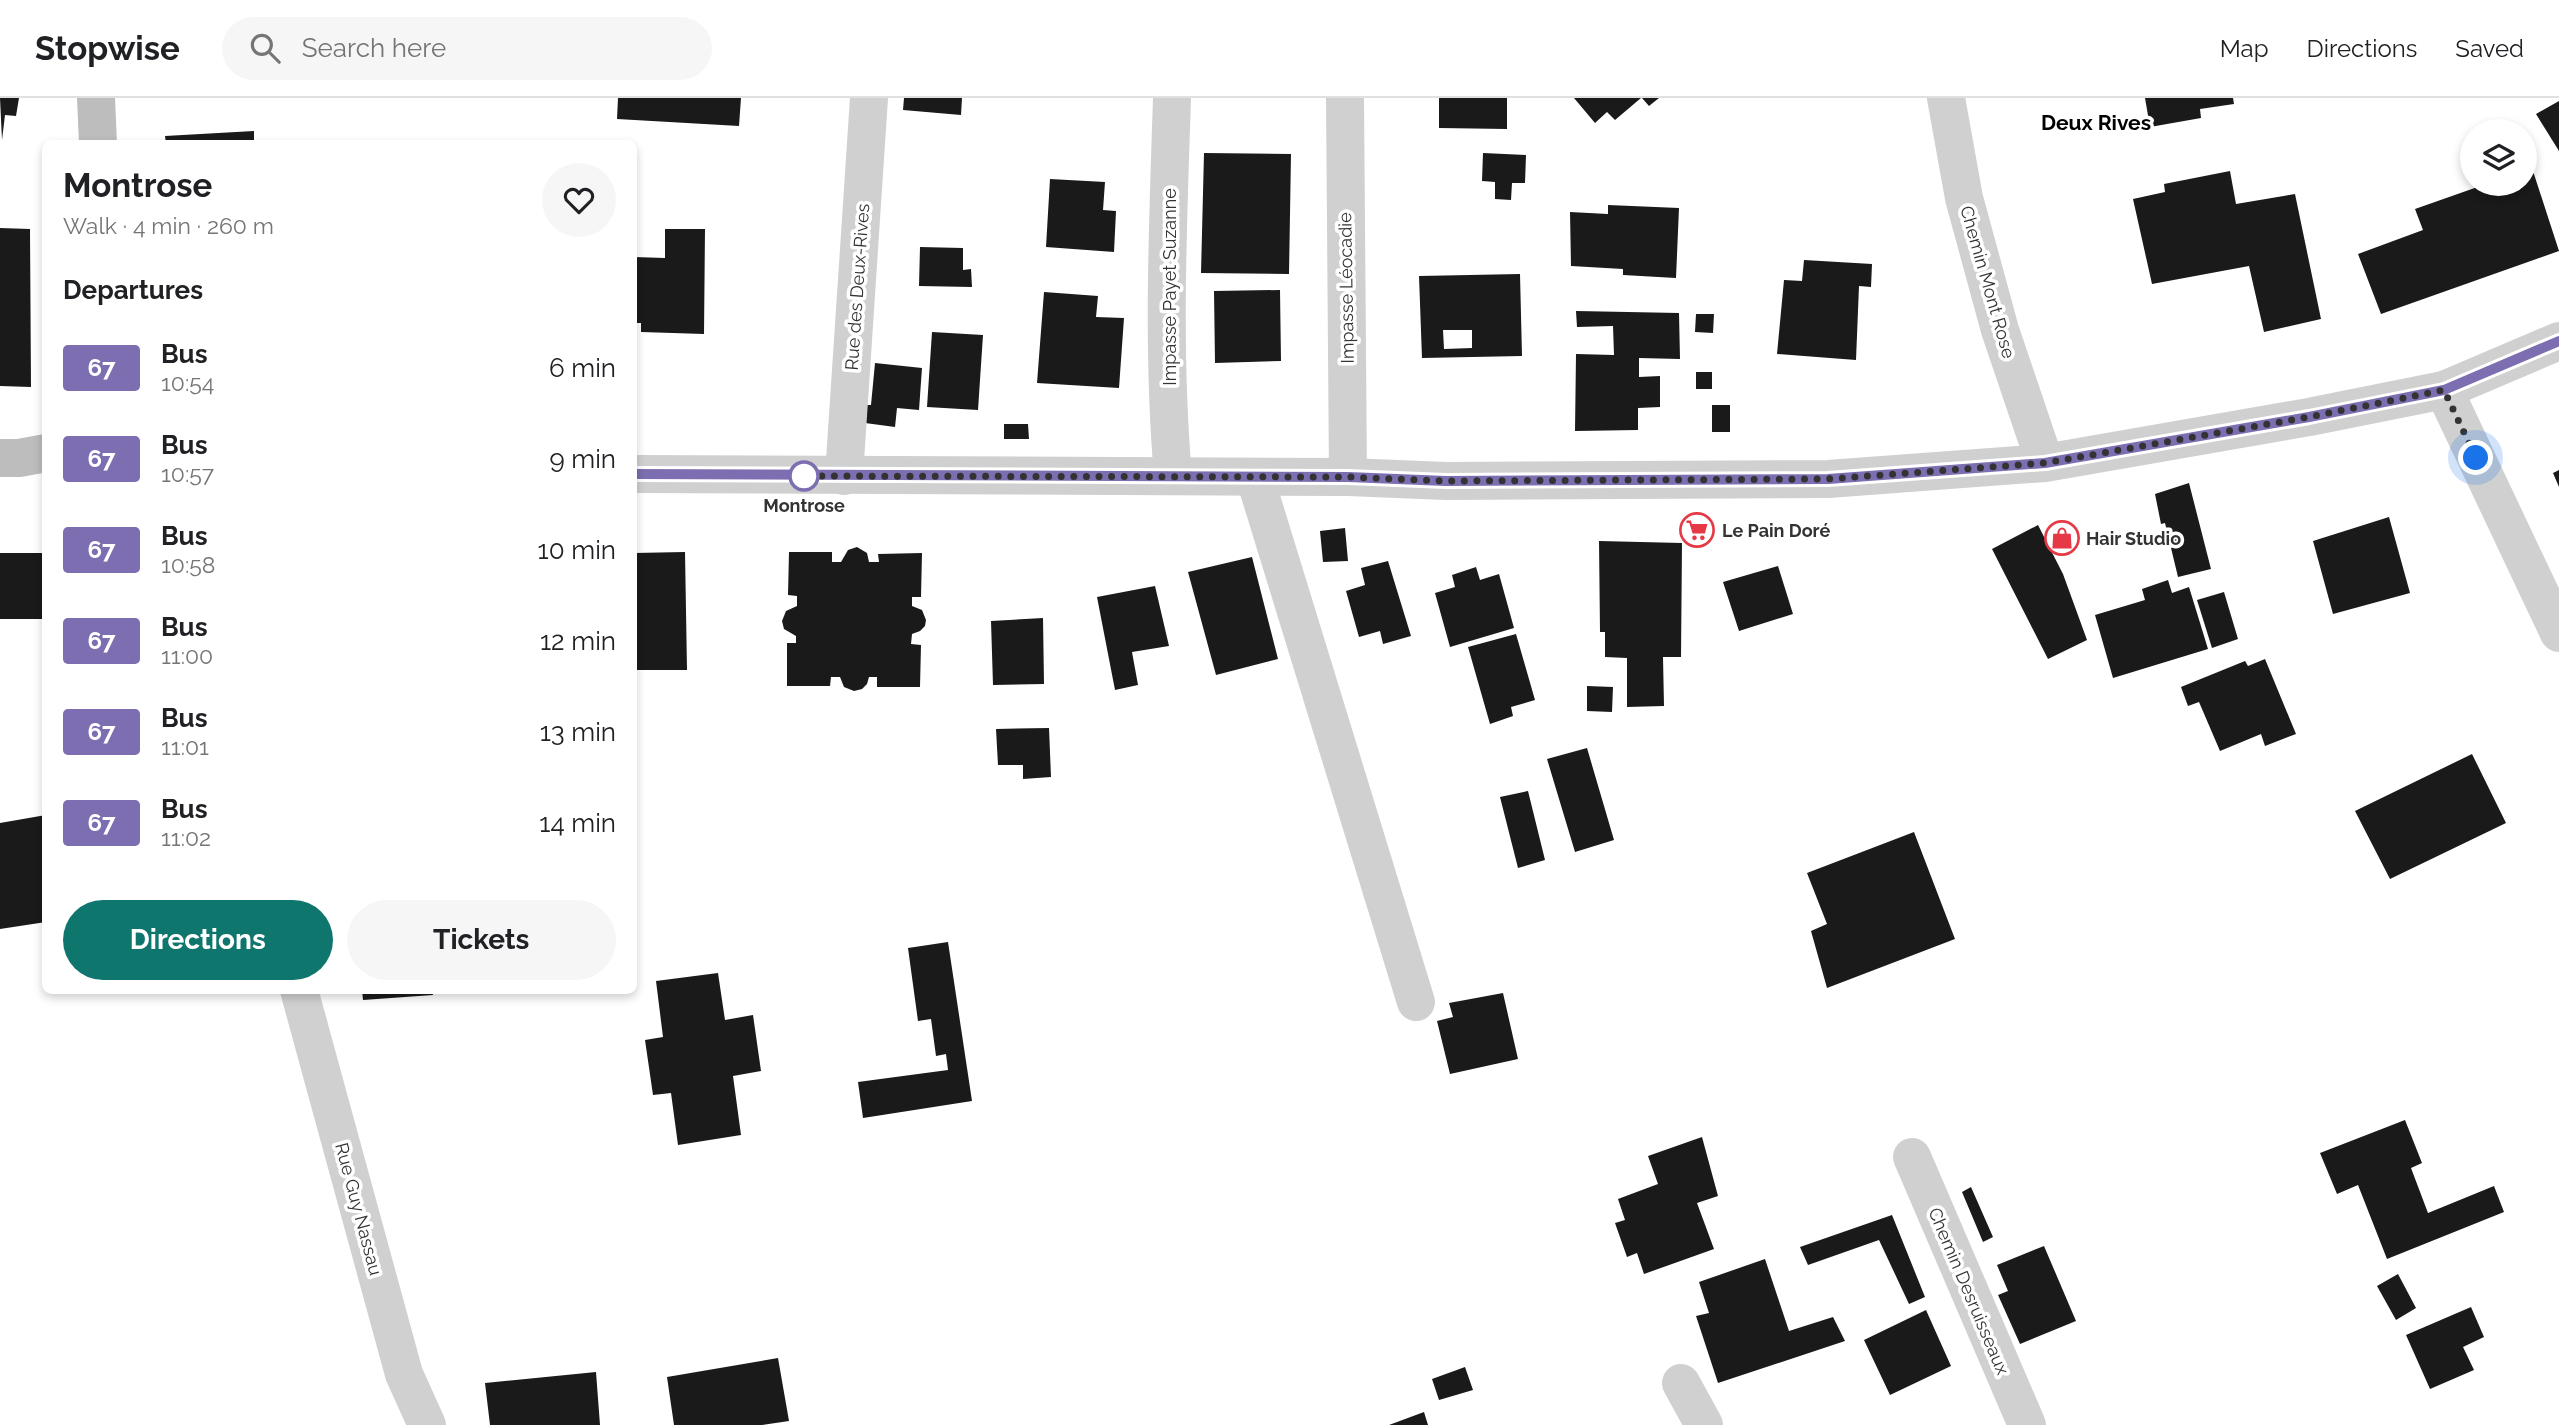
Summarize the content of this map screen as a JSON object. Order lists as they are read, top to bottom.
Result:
{
  "streets": {
    "street": [
      "Chemin Mont Rose",
      "Rue des Deux-Rives",
      "Impasse Payet Suzanne",
      "Impasse Léocadie",
      "Rue Guy Nassau",
      "Chemin Desruisseaux"
    ]
  },
  "districts": ["Deux Rives"],
  "places": {
    "other": ["Montrose"],
    "supermarket": ["Le Pain Doré"],
    "shop": ["Hair Studio"]
  },
  "lines": ["bus line 67"],
  "page": {
    "header": "Stopwise",
    "search": "Search here",
    "nav": ["Map", "Directions", "Saved"],
    "heading": [
      ["Montrose", "Walk · 4 min · 260 m"],
      "Departures"
    ],
    "list": [
      {
        "mark": "67",
        "name": "Bus",
        "note": "10:54",
        "value": "6 min"
      },
      {
        "mark": "67",
        "name": "Bus",
        "note": "10:57",
        "value": "9 min"
      },
      {
        "mark": "67",
        "name": "Bus",
        "note": "10:58",
        "value": "10 min"
      },
      {
        "mark": "67",
        "name": "Bus",
        "note": "11:00",
        "value": "12 min"
      },
      {
        "mark": "67",
        "name": "Bus",
        "note": "11:01",
        "value": "13 min"
      },
      {
        "mark": "67",
        "name": "Bus",
        "note": "11:02",
        "value": "14 min"
      }
    ],
    "buttons": ["Directions", "Tickets"]
  }
}
